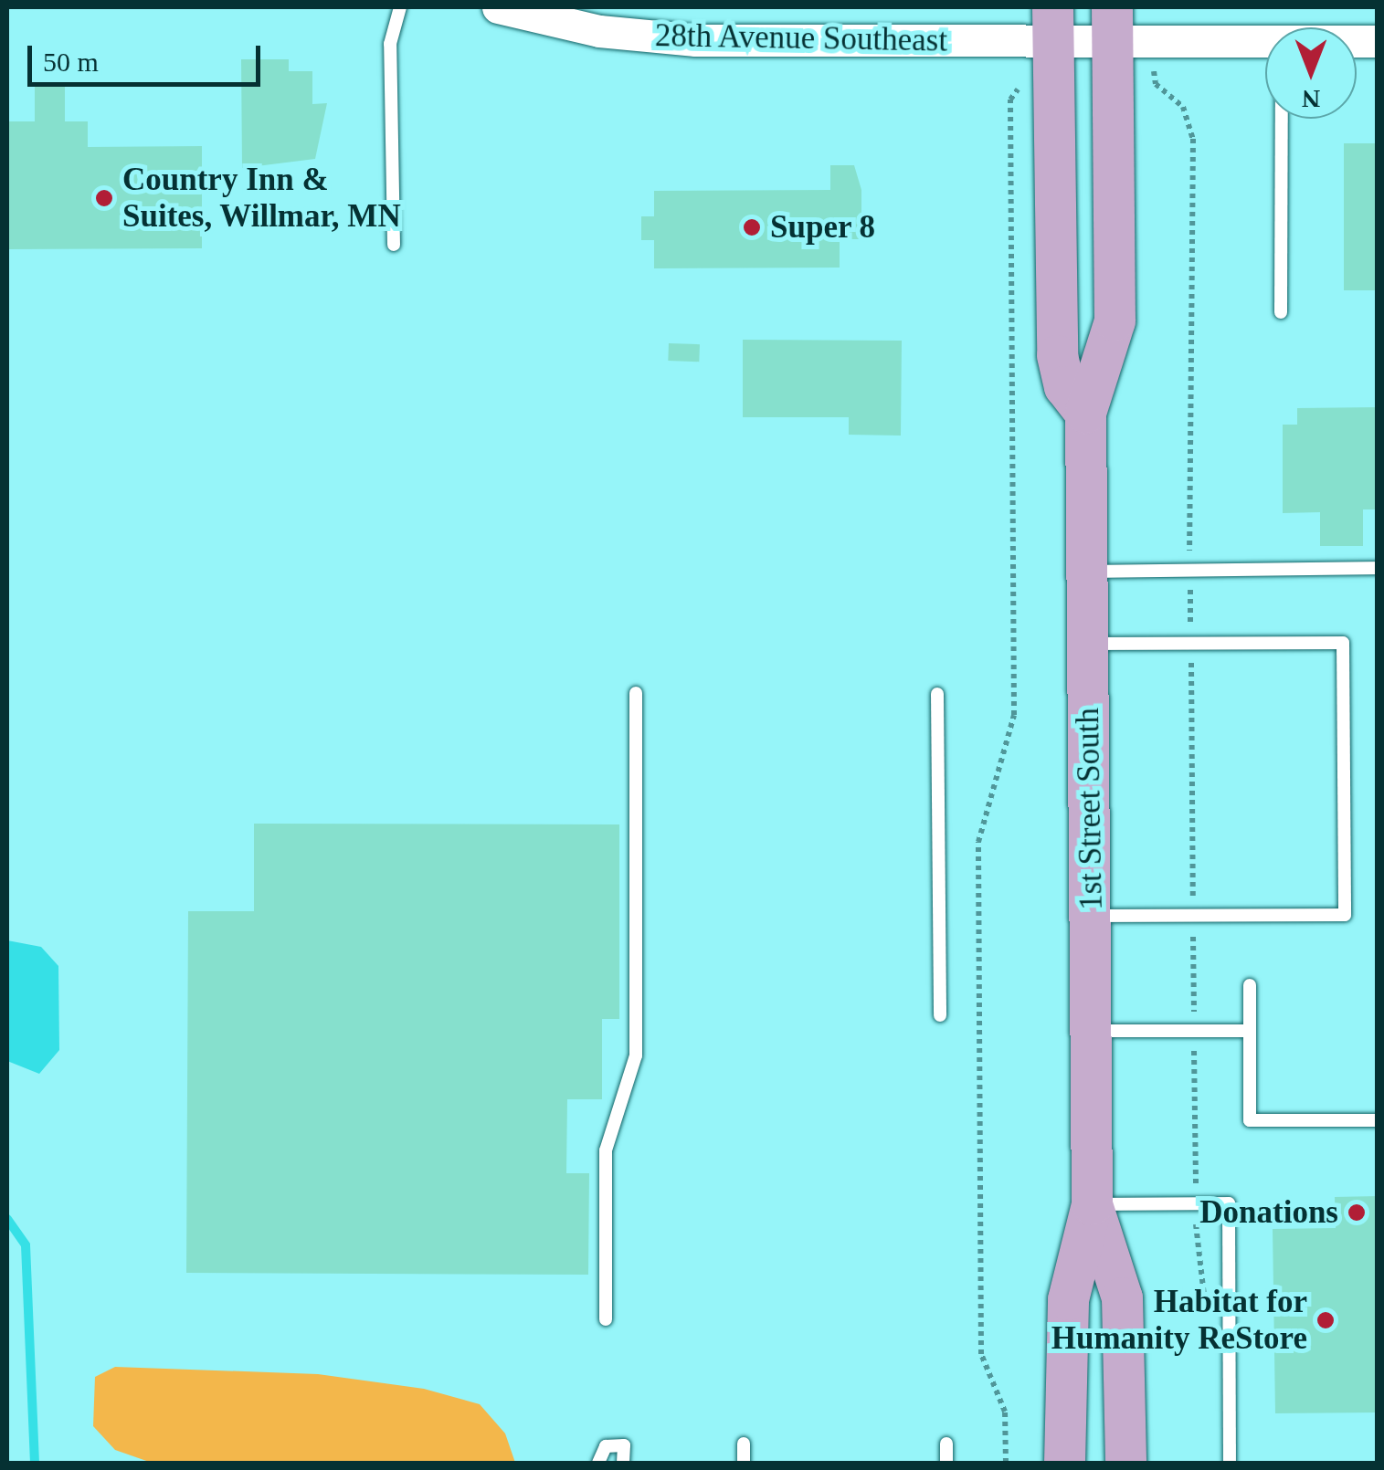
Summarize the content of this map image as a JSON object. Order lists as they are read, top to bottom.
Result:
{
  "streets": {
    "main road": ["1st Street South"],
    "street": ["28th Avenue Southeast"]
  },
  "crossings": [
    ["28th Avenue Southeast", "1st Street South"]
  ],
  "places": [
    "Country Inn & Suites, Willmar, MN",
    "Super 8",
    "Donations",
    "Habitat for Humanity ReStore"
  ],
  "scale_bar": "50 m",
  "north": "bottom"
}
